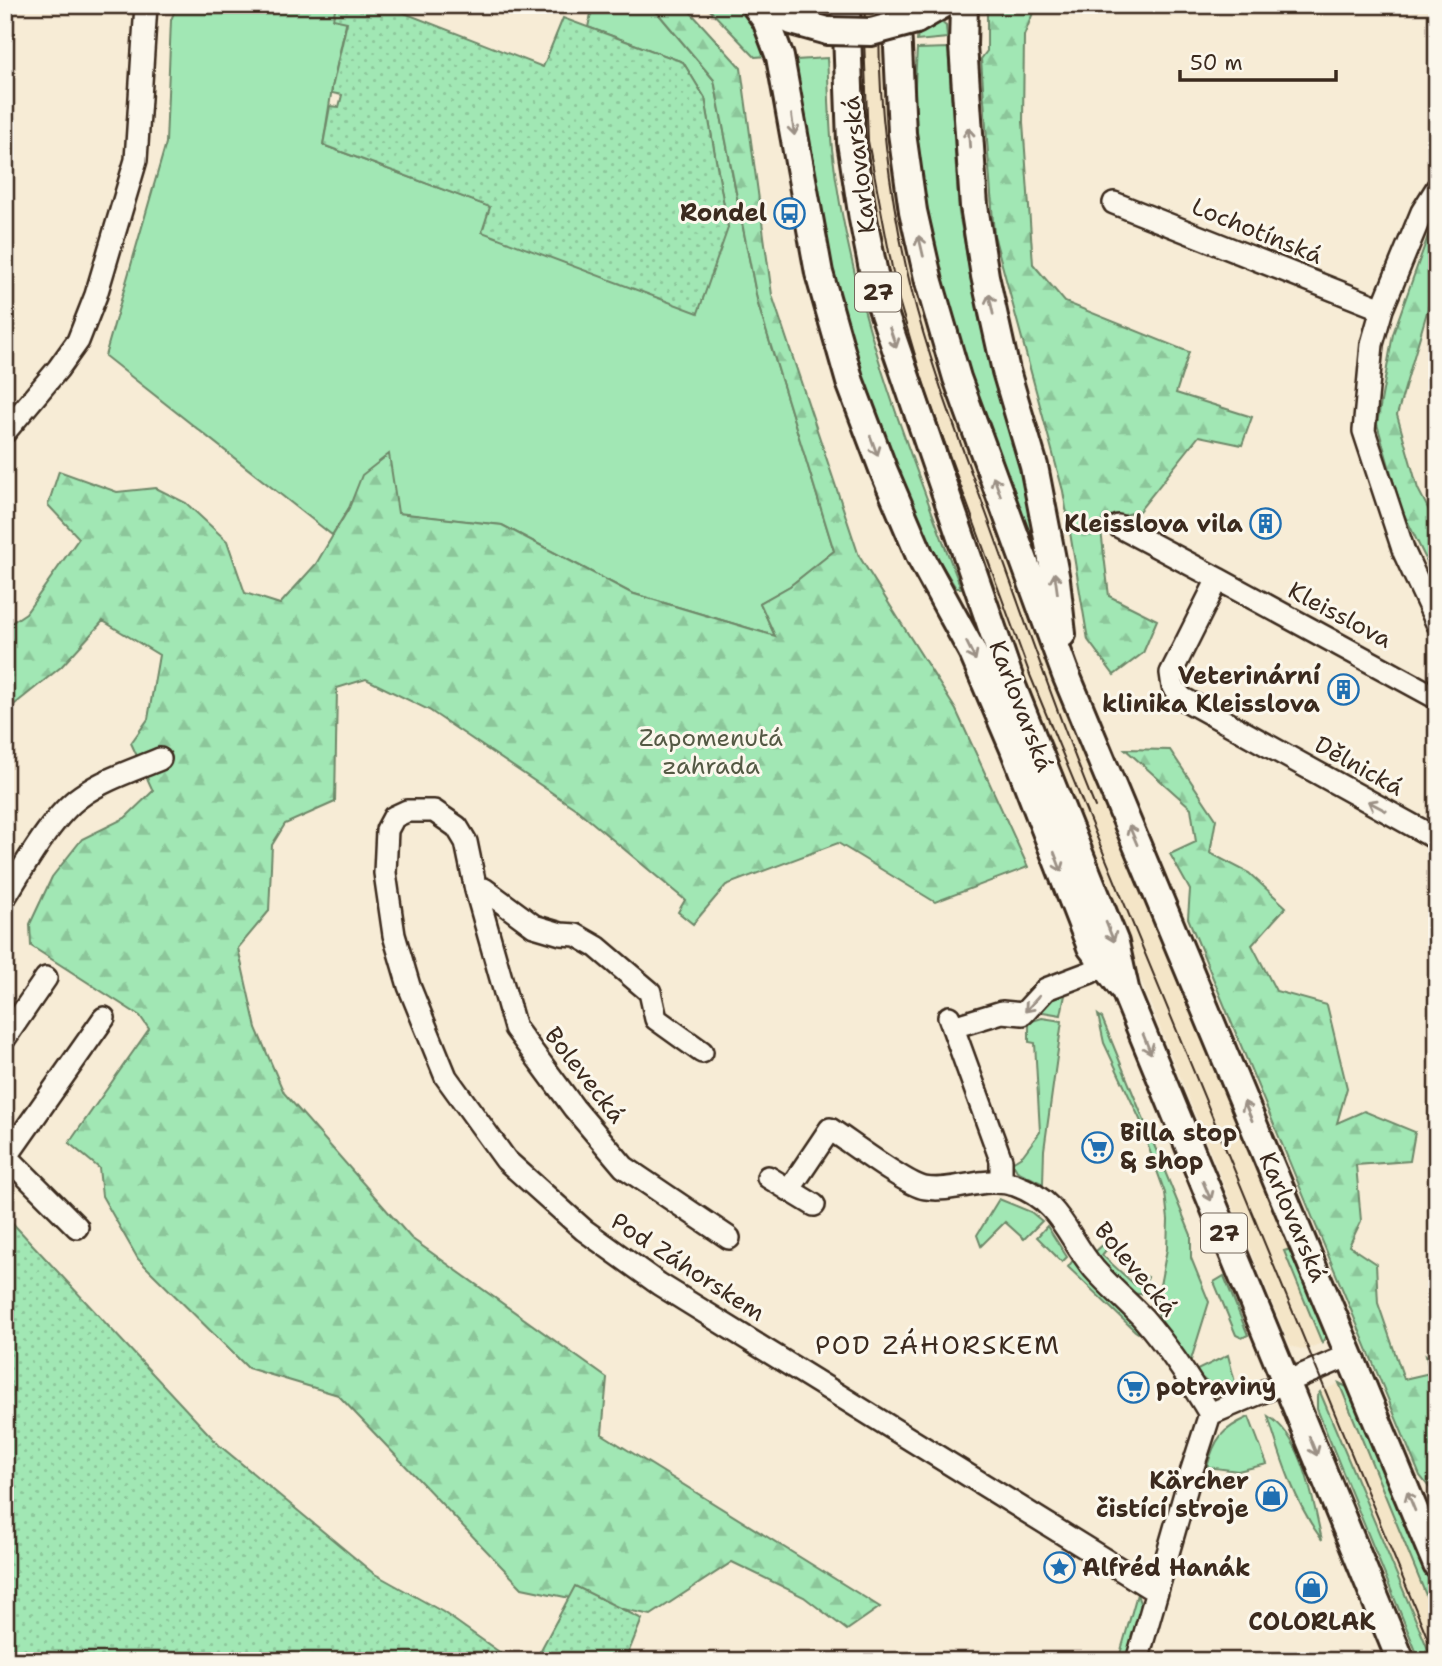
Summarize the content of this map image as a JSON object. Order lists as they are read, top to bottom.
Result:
{
  "streets": {
    "main road": ["Karlovarská", "27"],
    "street": [
      "Lochotínská",
      "Kleisslova",
      "Dělnická",
      "Bolevecká",
      "Pod Záhorskem"
    ]
  },
  "crossings": [
    ["Kleisslova", "Dělnická"],
    ["Bolevecká", "Pod Záhorskem"]
  ],
  "one_way": ["Dělnická"],
  "districts": ["POD ZÁHORSKEM"],
  "parks": ["Zapomenutá zahrada"],
  "places": {
    "bus stop": ["Rondel"],
    "building": ["Kleisslova vila", "Veterinární klinika Kleisslova"],
    "supermarket": ["Billa stop & shop", "potraviny"],
    "shop": ["Kärcher čistící stroje", "COLORLAK"],
    "place": ["Alfréd Hanák"]
  },
  "scale_bar": "50 m"
}
